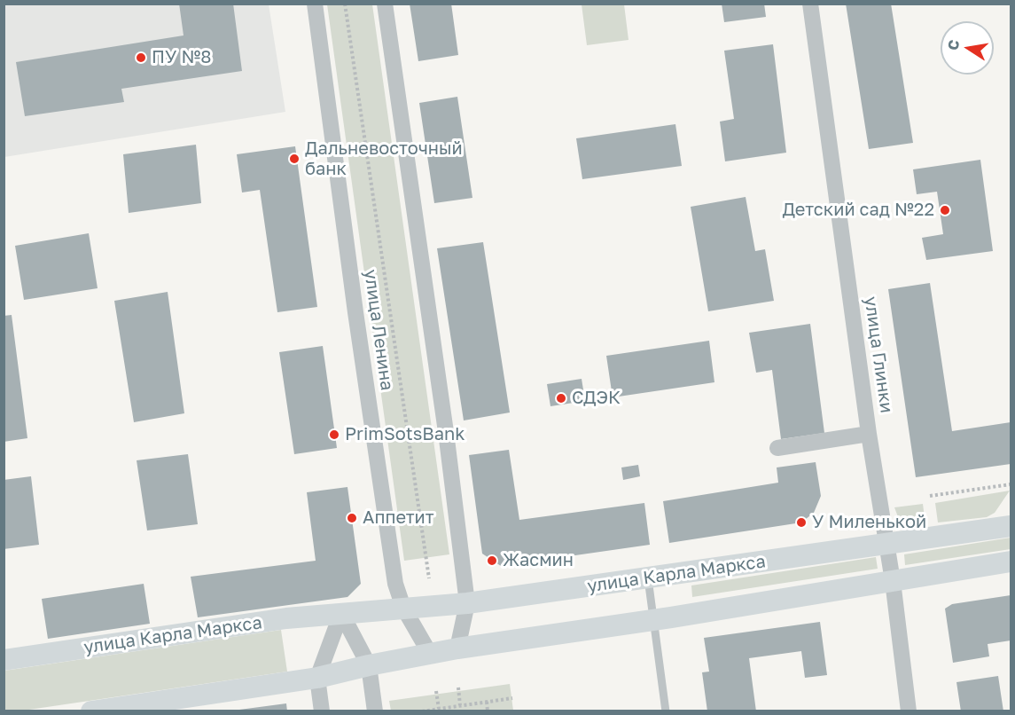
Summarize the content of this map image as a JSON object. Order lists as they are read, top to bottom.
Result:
{
  "streets": {
    "street": ["улица Ленина", "улица Глинки", "улица Карла Маркса"]
  },
  "crossings": [
    ["улица Ленина", "улица Карла Маркса"],
    ["улица Глинки", "улица Карла Маркса"]
  ],
  "places": [
    "ПУ №8",
    "Дальневосточный банк",
    "Детский сад №22",
    "СДЭК",
    "PrimSotsBank",
    "Аппетит",
    "У Миленькой",
    "Жасмин"
  ],
  "north": "left"
}
